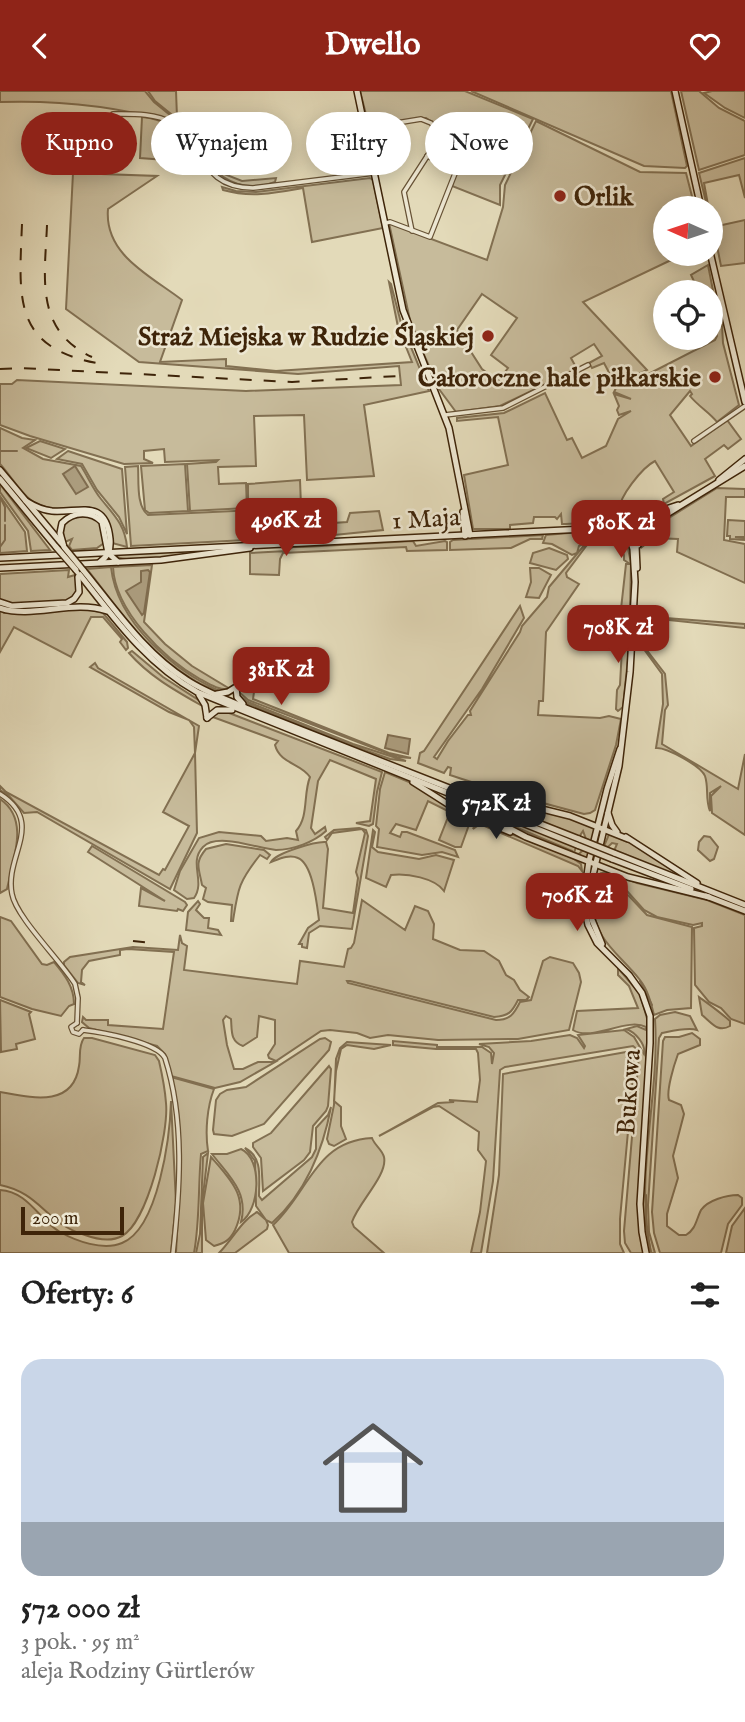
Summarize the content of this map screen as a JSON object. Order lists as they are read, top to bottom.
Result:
{
  "streets": {
    "main road": ["1 Maja", "Bukowa"]
  },
  "crossings": [
    ["1 Maja", "Bukowa"]
  ],
  "places": ["Orlik", "Straż Miejska w Rudzie Śląskiej", "Całoroczne hale piłkarskie"],
  "scale_bar": "200 m",
  "north": "left",
  "page": {
    "header": "Dwello",
    "chip": [
      "Kupno",
      "Wynajem",
      "Filtry",
      "Nowe"
    ],
    "price": [
      "496K zł",
      "580K zł",
      "708K zł",
      "381K zł",
      "572K zł",
      "706K zł"
    ],
    "scale": "200 m",
    "heading": "Oferty: 6",
    "list": [
      {
        "name": "572 000 zł",
        "note": "3 pok. · 95 m² · aleja Rodziny Gürtlerów"
      }
    ]
  }
}
